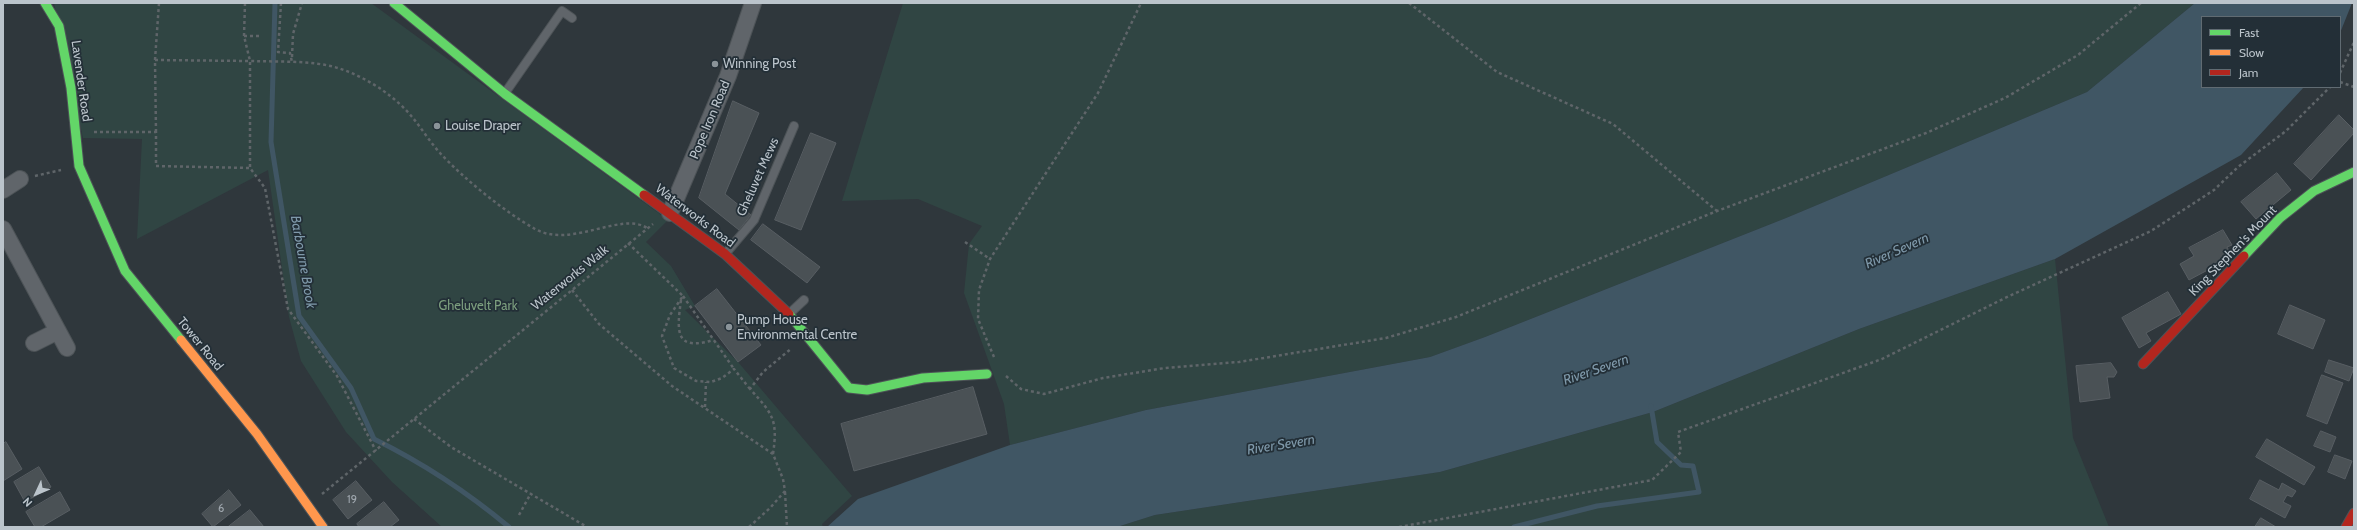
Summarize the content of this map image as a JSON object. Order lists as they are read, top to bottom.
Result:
{
  "streets": {
    "street": [
      "Lavender Road",
      "Pope Iron Road",
      "Waterworks Road",
      "King Stephen's Mount",
      "Tower Road"
    ],
    "lane": ["Gheluvet Mews"],
    "path": ["Waterworks Walk"]
  },
  "crossings": [
    ["Lavender Road", "Tower Road"],
    ["Pope Iron Road", "Waterworks Road"],
    ["Pope Iron Road", "Waterworks Walk"],
    ["Gheluvet Mews", "Waterworks Road"],
    ["Waterworks Road", "Waterworks Walk"],
    ["Waterworks Walk", "Tower Road"]
  ],
  "water": ["River Severn", "Barbourne Brook"],
  "parks": ["Gheluvelt Park"],
  "places": ["Winning Post", "Louise Draper", "Pump House Environmental Centre"],
  "house_numbers": ["19", "6"],
  "legend": ["Fast", "Slow", "Jam"],
  "north": "bottom left"
}
